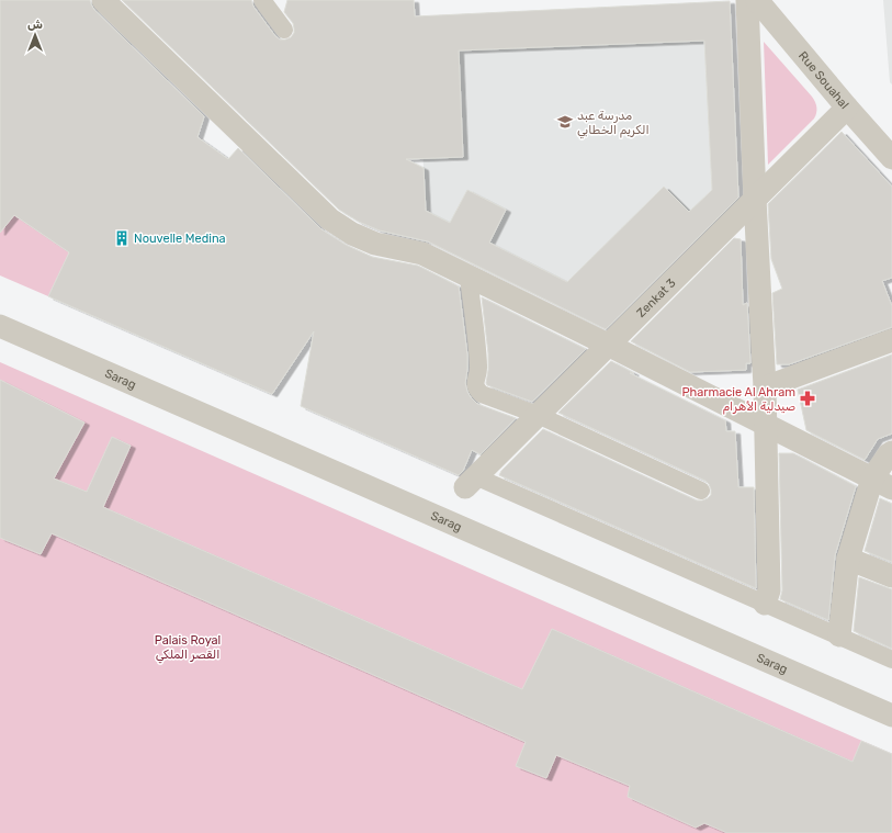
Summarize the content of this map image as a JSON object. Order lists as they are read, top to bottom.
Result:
{
  "streets": {
    "street": ["Rue Souahal", "Zenkat 3", "Sarag"]
  },
  "crossings": [
    ["Rue Souahal", "Zenkat 3"]
  ],
  "parks": ["Palais Royal القصر الملكي"],
  "places": {
    "school or university": ["مدرسة عبد الكريم الخطابي"],
    "building": ["Nouvelle Medina"],
    "pharmacy": ["Pharmacie Al Ahram صيدلية الأهرام"]
  },
  "north": "top"
}
